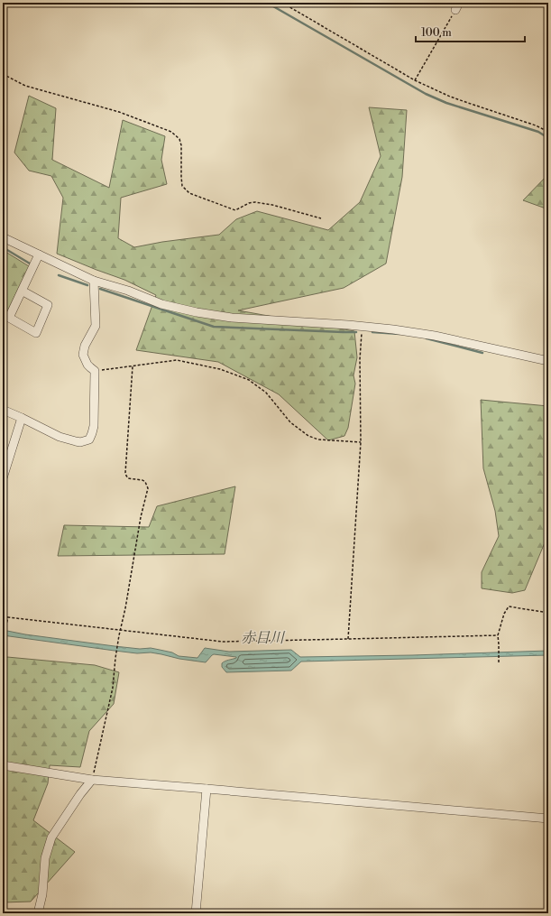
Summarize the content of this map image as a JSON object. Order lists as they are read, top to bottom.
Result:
{
  "water": ["赤目川"],
  "scale_bar": "100 m"
}
